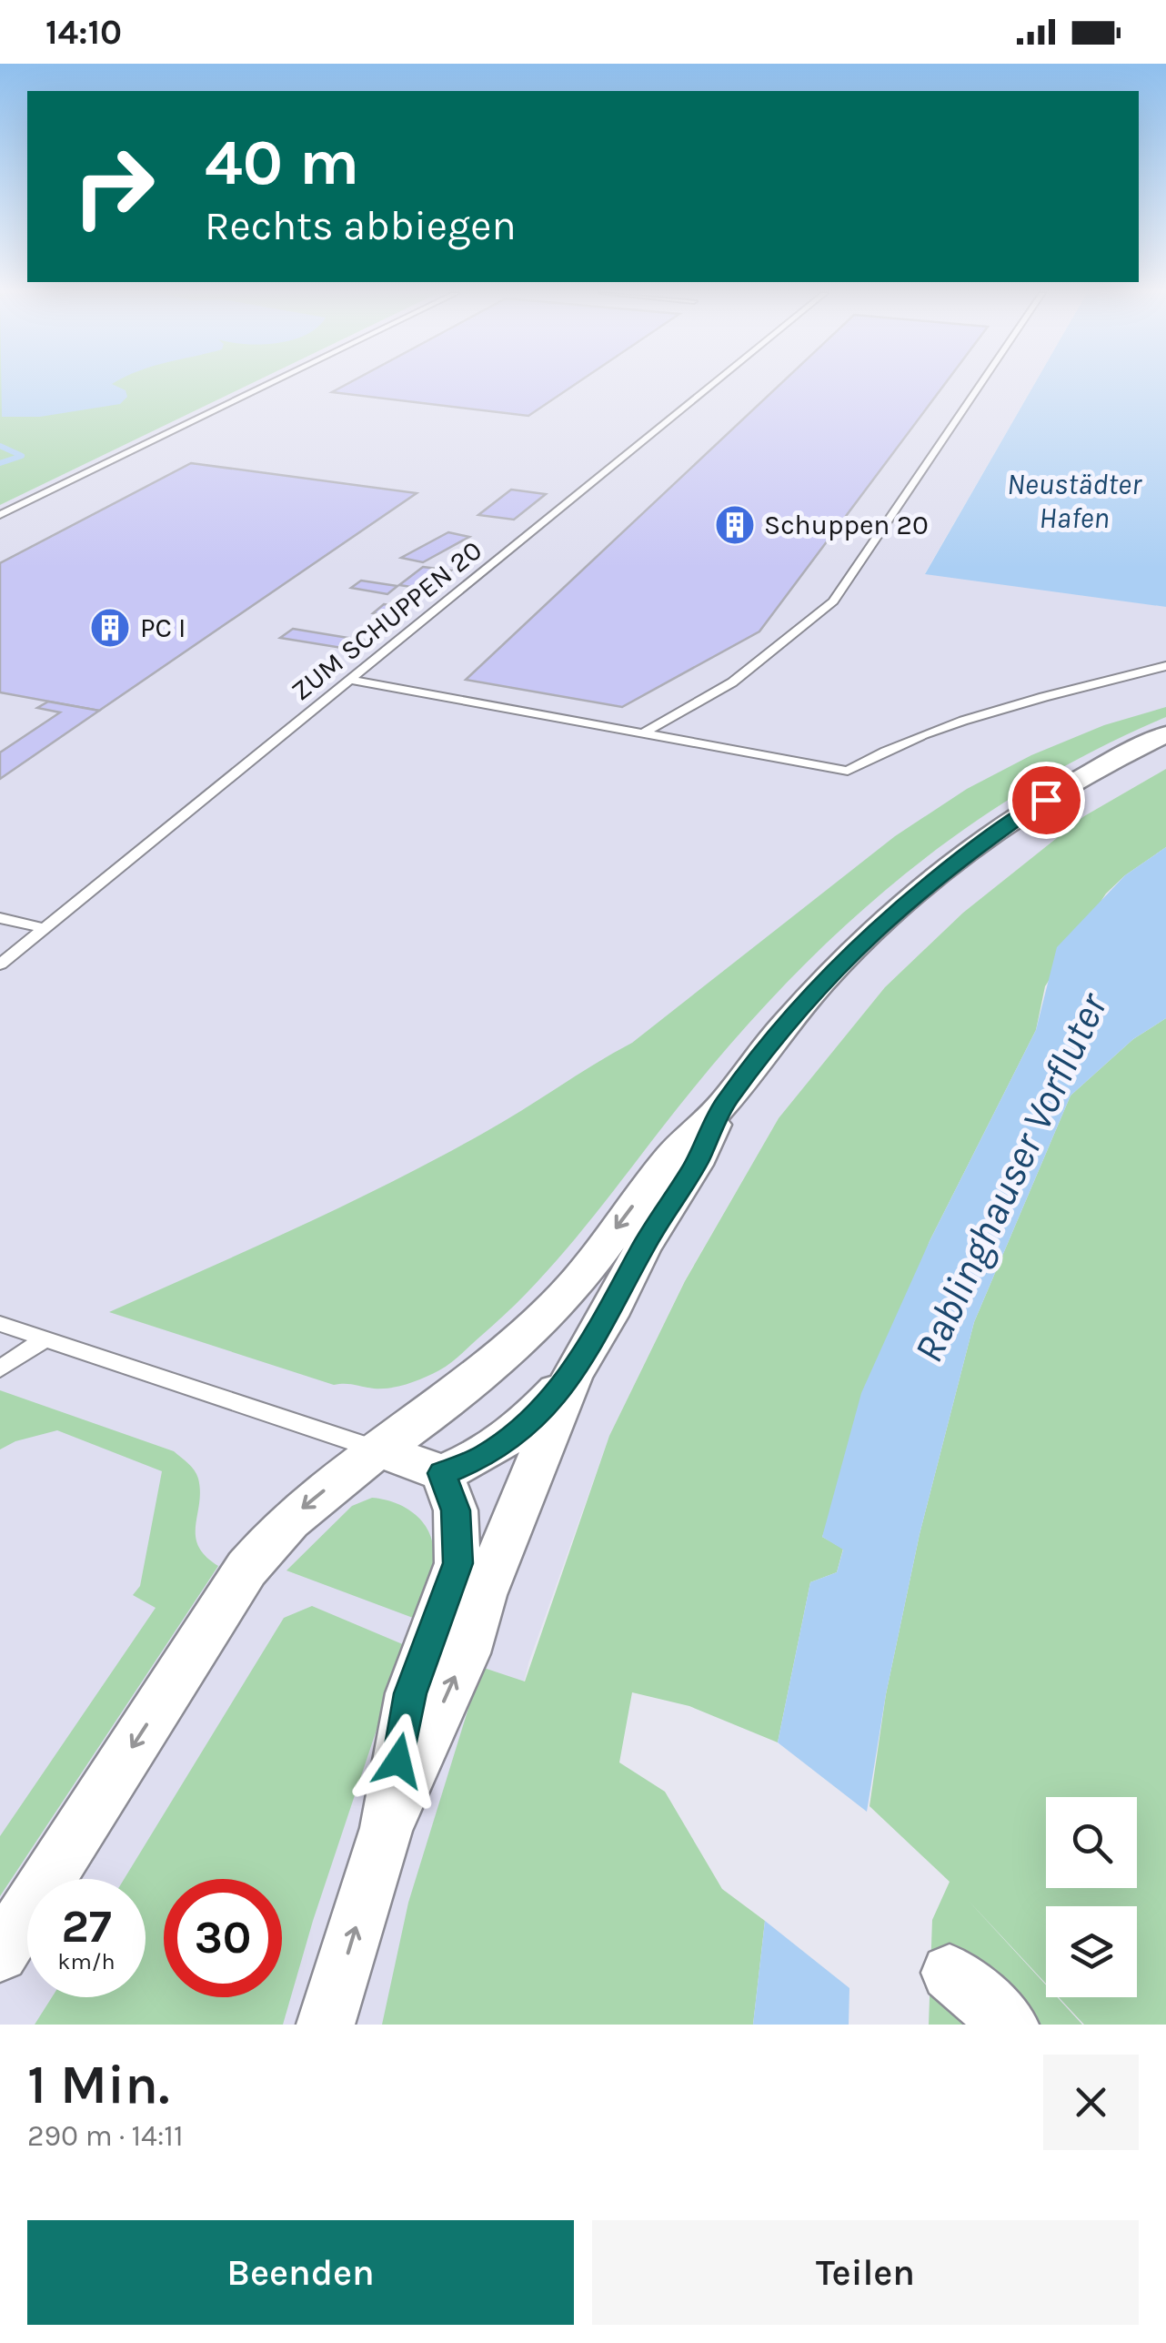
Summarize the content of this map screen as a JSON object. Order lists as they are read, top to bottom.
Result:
{
  "streets": {
    "lane": ["ZUM SCHUPPEN 20"]
  },
  "water": ["Neustädter Hafen", "Rablinghauser Vorfluter"],
  "places": {
    "building": ["Schuppen 20", "PC I"]
  },
  "page": {
    "status": "14:10",
    "turn": ["40 m", "Rechts abbiegen"],
    "speed": "27 km/h",
    "limit": "30",
    "heading": ["1 Min.", "290 m · 14:11"],
    "buttons": ["Beenden", "Teilen"]
  }
}
